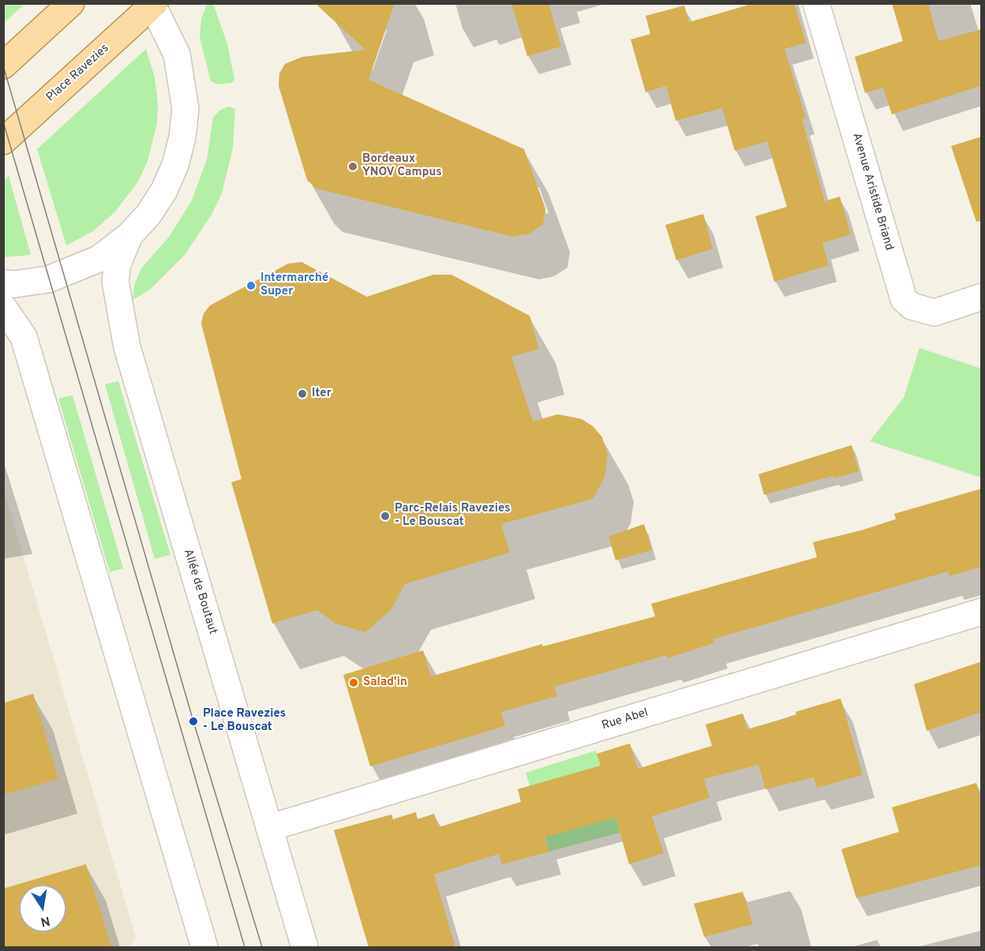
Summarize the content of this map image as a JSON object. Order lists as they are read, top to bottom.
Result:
{
  "streets": {
    "main road": [
      "Place Ravezies",
      "Avenue Aristide Briand",
      "Allée de Boutaut",
      "Rue Abel"
    ]
  },
  "crossings": [
    ["Place Ravezies", "Allée de Boutaut"],
    ["Allée de Boutaut", "Rue Abel"]
  ],
  "places": [
    "Bordeaux YNOV Campus",
    "Intermarché Super",
    "Iter",
    "Parc-Relais Ravezies - Le Bouscat",
    "Salad'in",
    "Place Ravezies - Le Bouscat"
  ],
  "north": "bottom"
}
